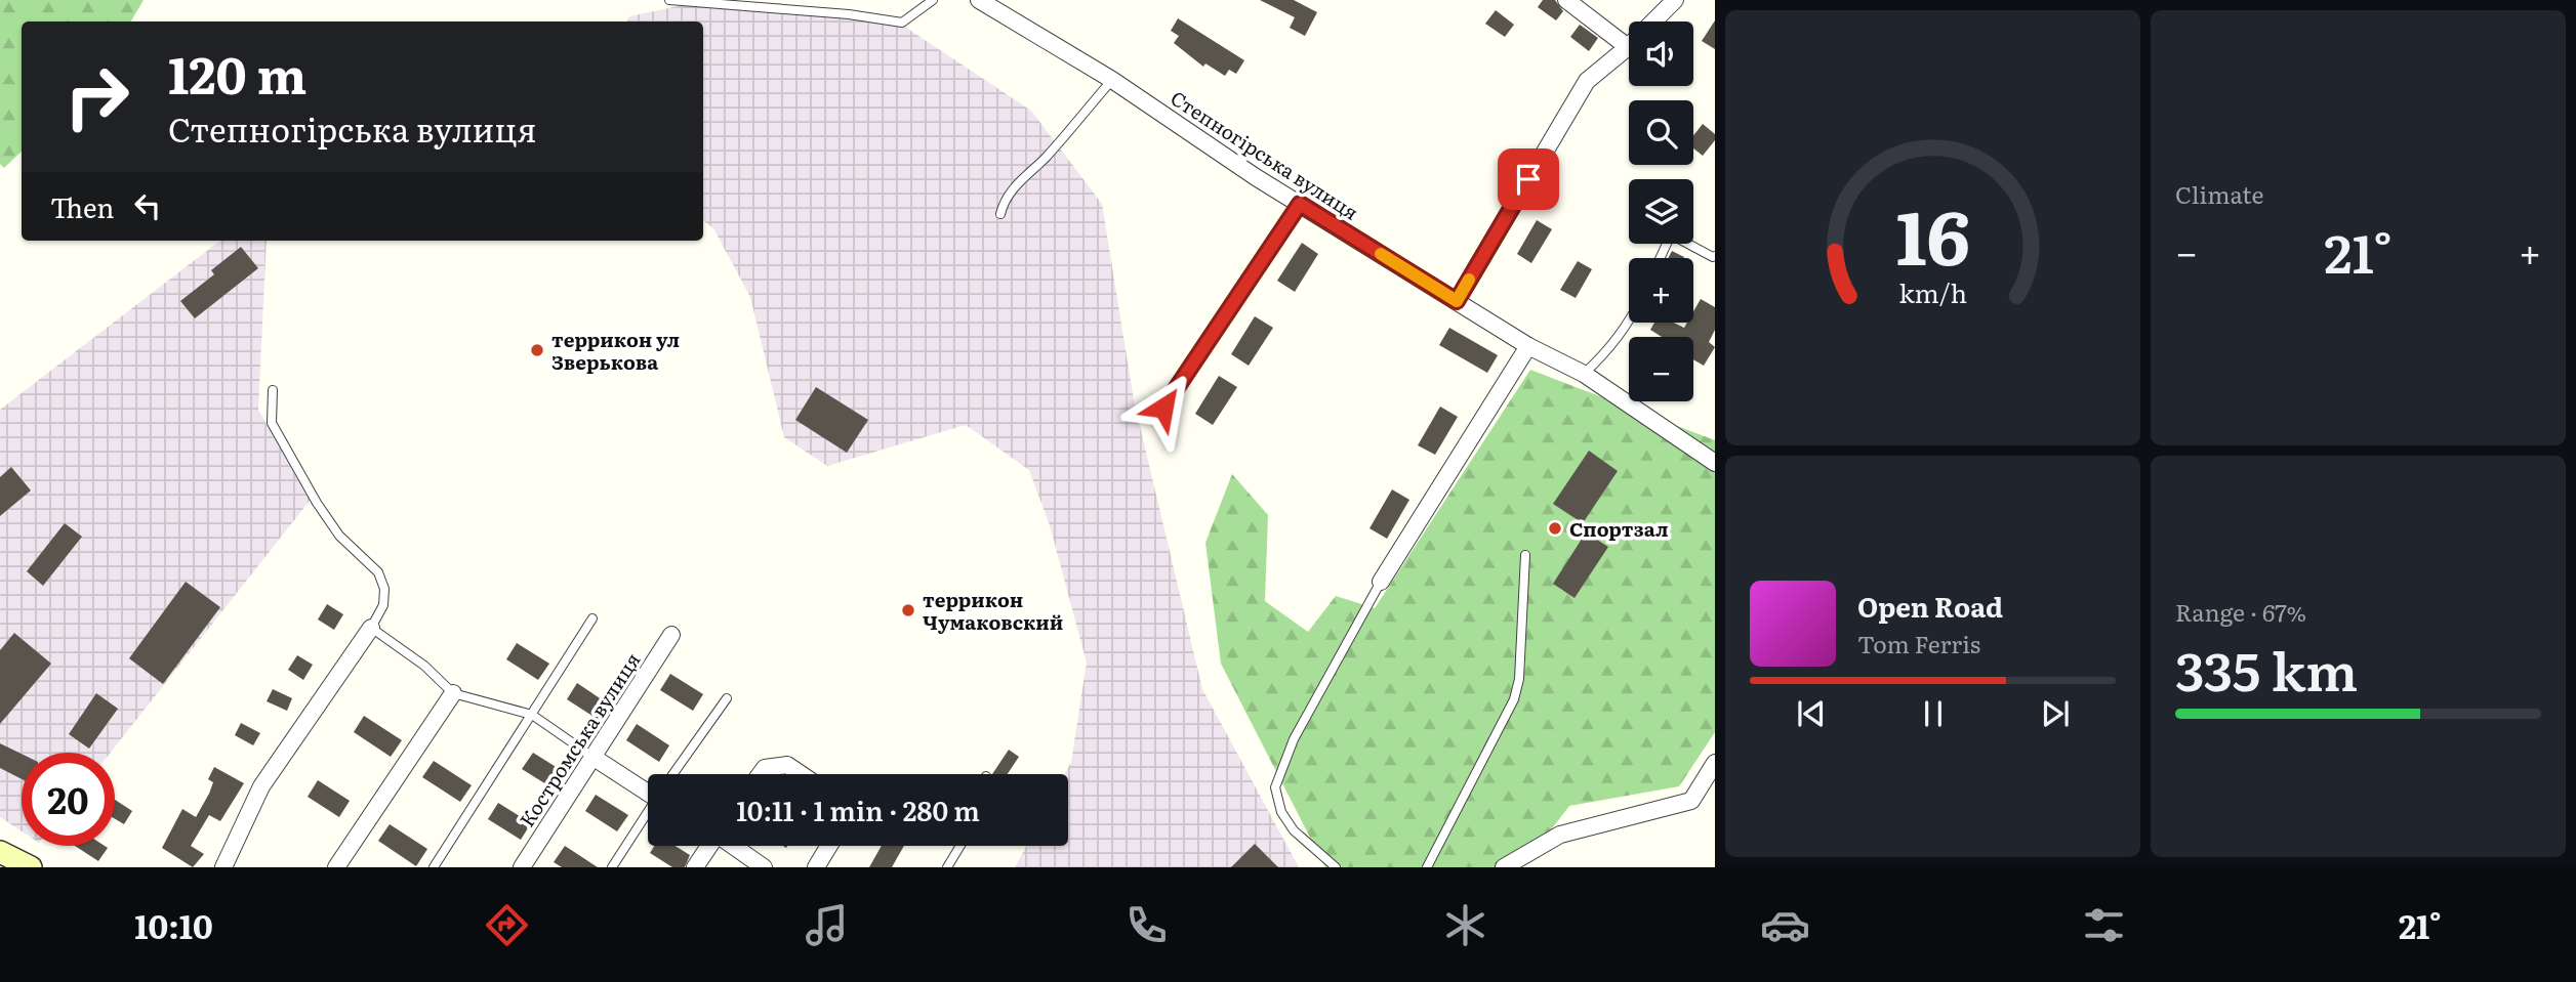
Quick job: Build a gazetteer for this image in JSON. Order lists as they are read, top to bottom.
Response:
{
  "streets": {
    "street": ["Степногірська вулиця", "Костромська вулиця"]
  },
  "places": ["террикон ул Зверькова", "Спортзал", "террикон Чумаковский"],
  "page": {
    "tile": [
      "Climate",
      ["Range · 67%", "335 km"]
    ],
    "map_buttons": ["+", "−"],
    "turn": ["120 m", "Степногірська вулиця"],
    "then": "Then",
    "heat": ["−", "21°", "+"],
    "song": ["Open Road", "Tom Ferris"],
    "limit": "20",
    "trip": "10:11 · 1 min · 280 m",
    "tabs": ["10:10", "21°"],
    "gauge": ["16", "km/h"]
  }
}
